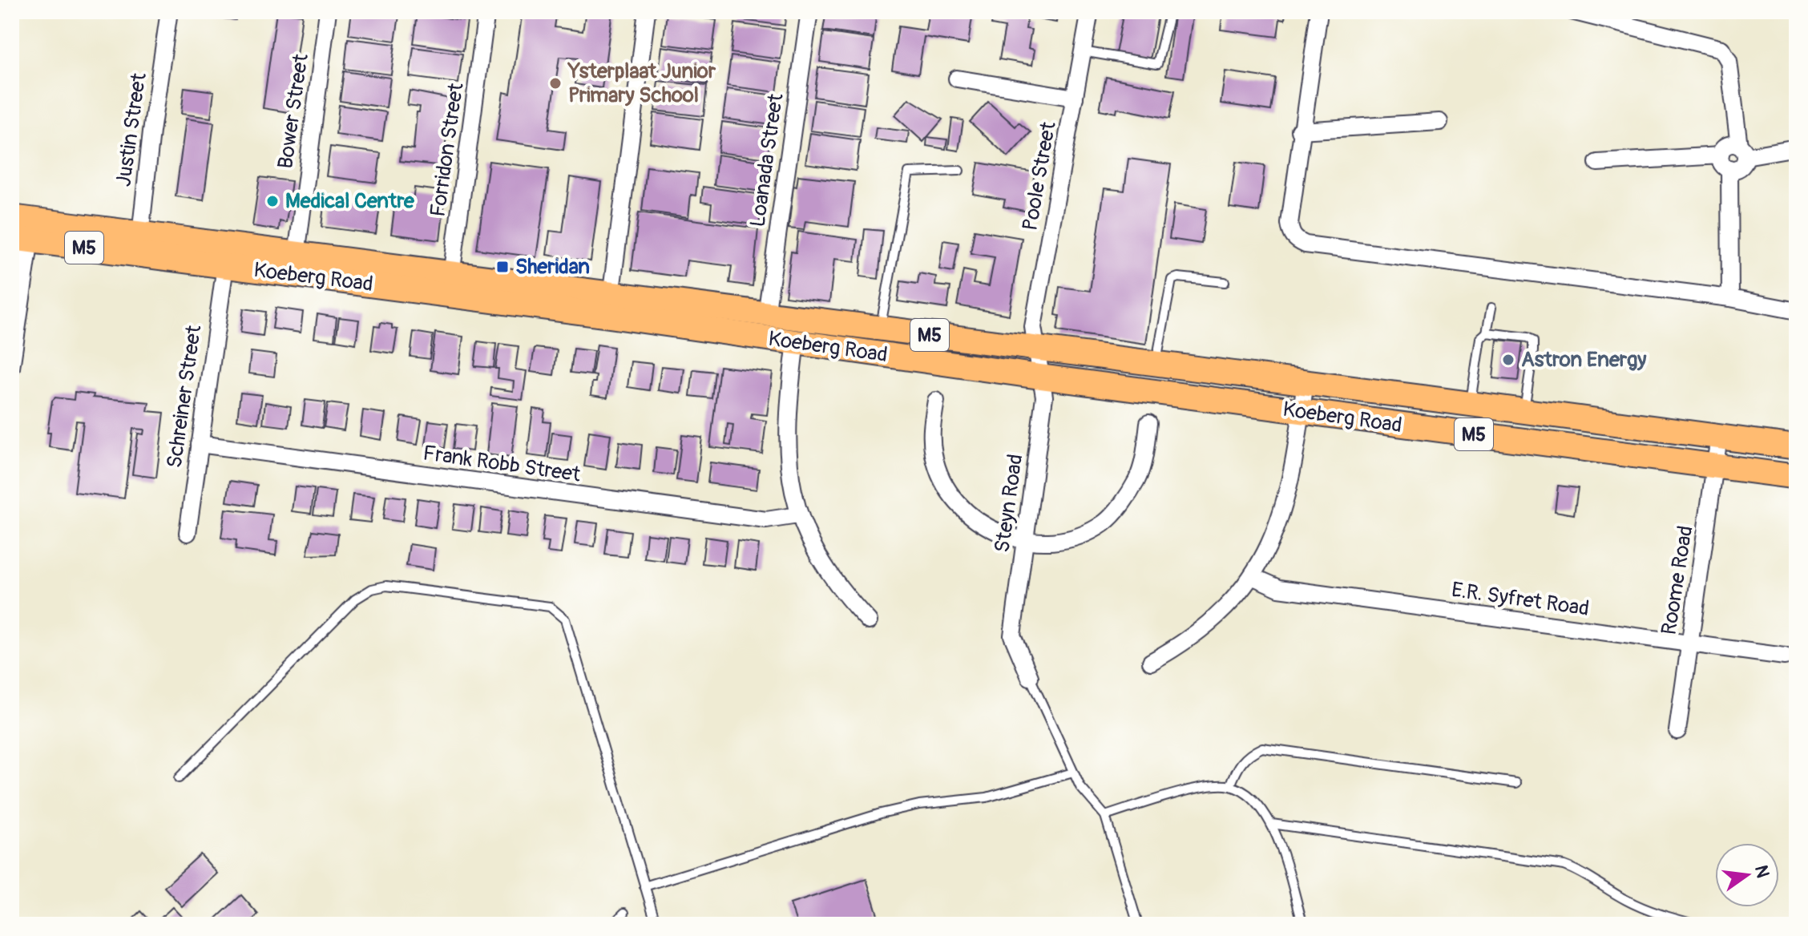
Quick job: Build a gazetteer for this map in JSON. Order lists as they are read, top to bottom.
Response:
{
  "streets": {
    "main road": ["M5", "Koeberg Road"],
    "street": [
      "Bower Street",
      "Justin Street",
      "Forridon Street",
      "Loanada Street",
      "Poole Street",
      "Schreiner Street",
      "Frank Robb Street",
      "Steyn Road",
      "Roome Road",
      "E.R. Syfret Road"
    ]
  },
  "crossings": [
    ["Bower Street", "Koeberg Road"],
    ["Justin Street", "Koeberg Road"],
    ["Forridon Street", "Koeberg Road"],
    ["Loanada Street", "Koeberg Road"],
    ["Poole Street", "Koeberg Road"],
    ["Poole Street", "Steyn Road"],
    ["Koeberg Road", "Schreiner Street"],
    ["Koeberg Road", "Steyn Road"],
    ["Koeberg Road", "Roome Road"],
    ["Schreiner Street", "Frank Robb Street"],
    ["Roome Road", "E.R. Syfret Road"]
  ],
  "places": {
    "other": ["Ysterplaat Junior Primary School", "Medical Centre", "Astron Energy"],
    "transit": ["Sheridan"]
  },
  "north": "right"
}
